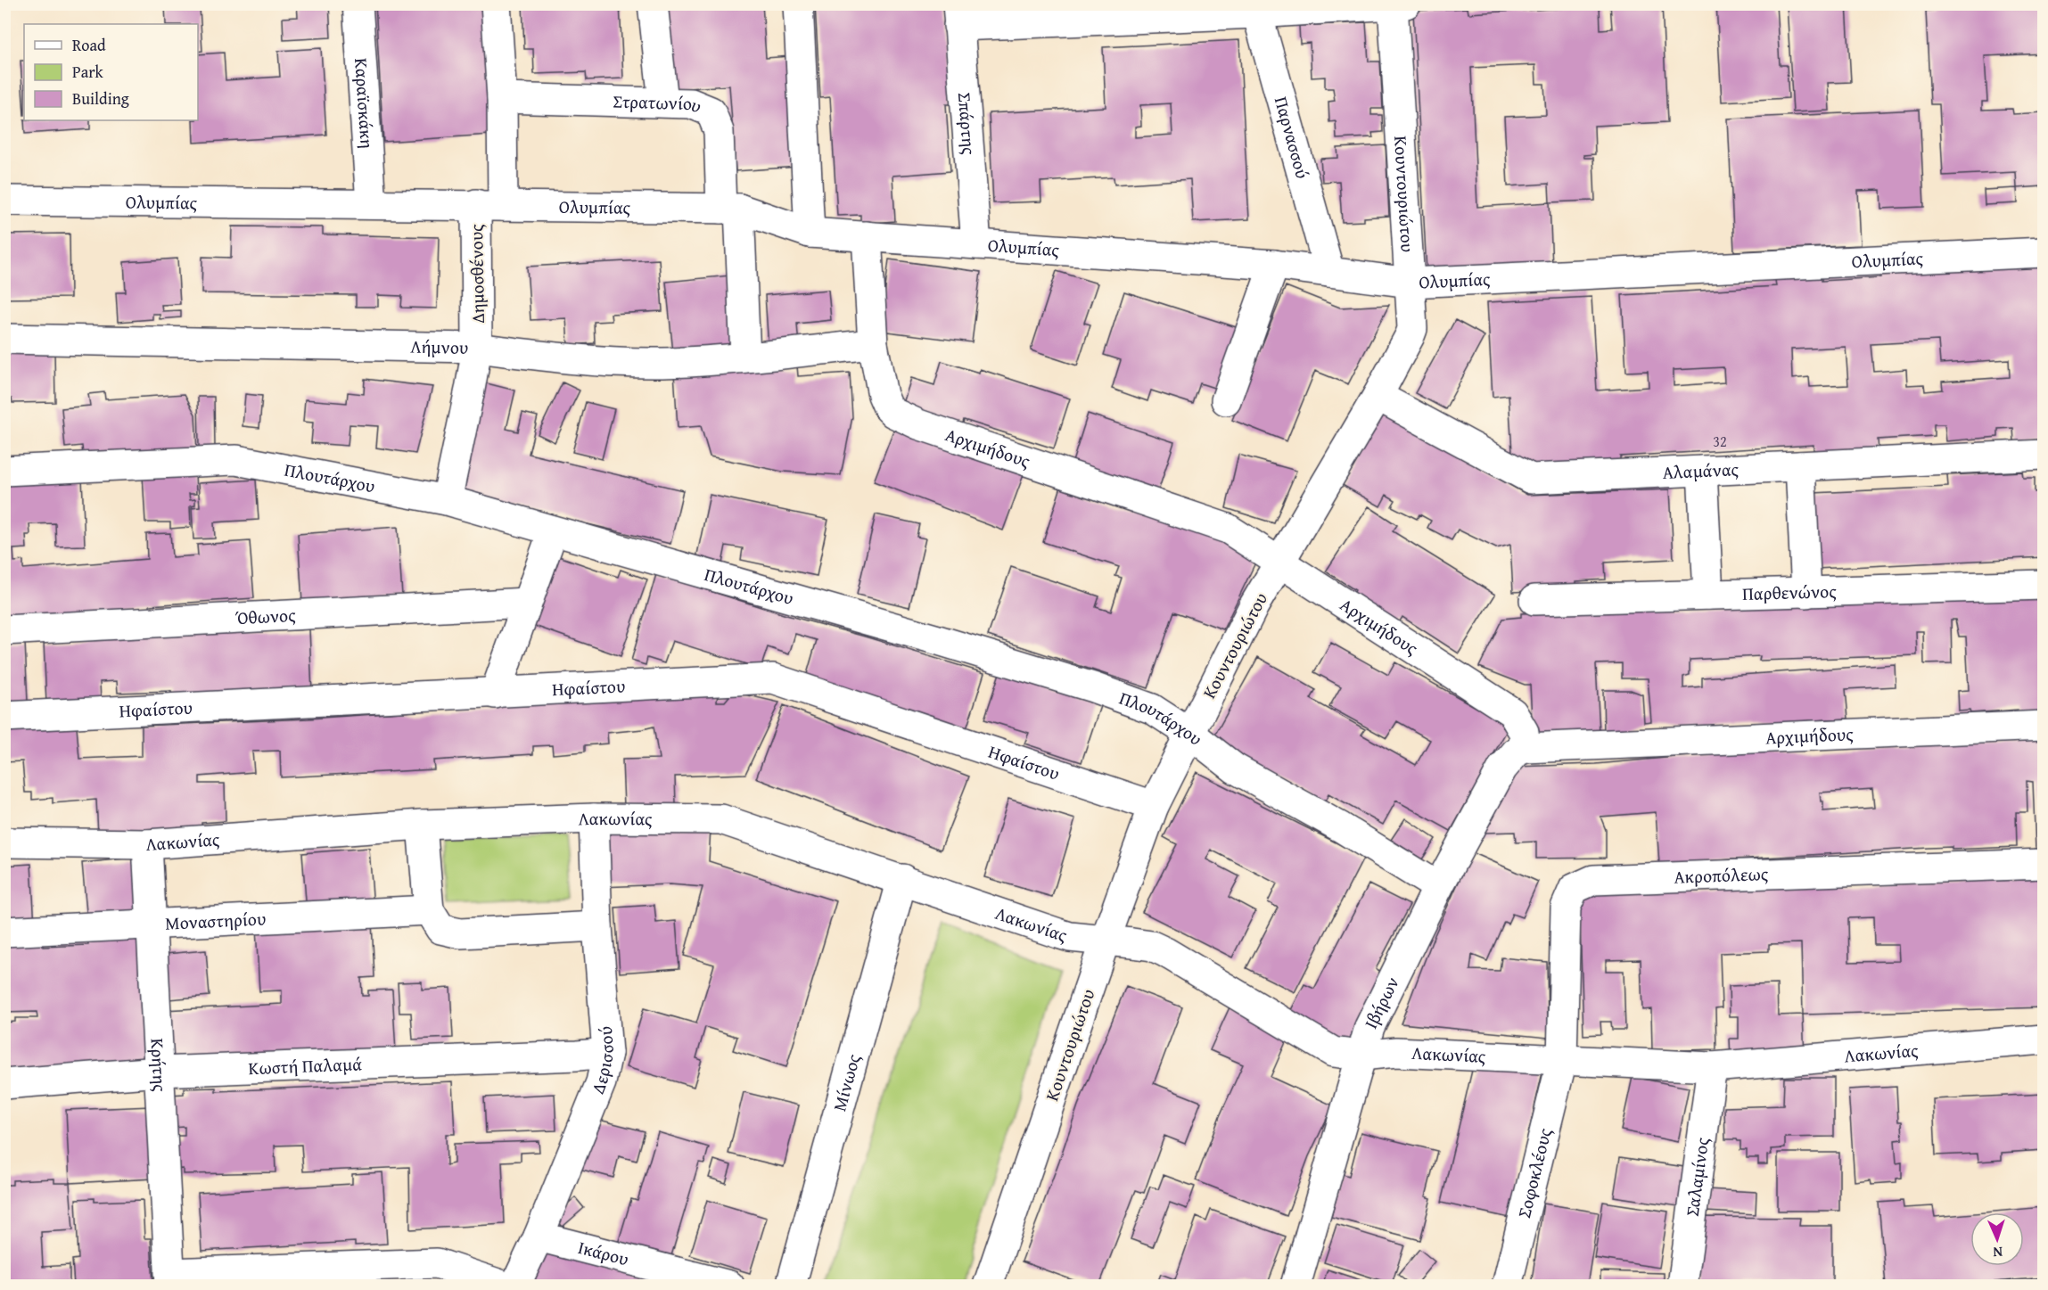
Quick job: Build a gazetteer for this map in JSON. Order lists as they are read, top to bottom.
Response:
{
  "streets": {
    "street": [
      "Καραϊσκάκη",
      "Στρατωνίου",
      "Σπάρτης",
      "Παρνασσού",
      "Κουντουριώτου",
      "Ολυμπίας",
      "Δημοσθένους",
      "Λήμνου",
      "Αρχιμήδους",
      "Αλαμάνας",
      "Πλουτάρχου",
      "Παρθενώνος",
      "Όθωνος",
      "Ηφαίστου",
      "Λακωνίας",
      "Ακροπόλεως",
      "Μοναστηρίου",
      "Ιβήρων",
      "Δερισσού",
      "Κρήτης",
      "Κωστή Παλαμά",
      "Μίνωος",
      "Σοφοκλέους",
      "Σαλαμίνος",
      "Ικάρου"
    ]
  },
  "crossings": [
    ["Καραϊσκάκη", "Ολυμπίας"],
    ["Στρατωνίου", "Ολυμπίας"],
    ["Στρατωνίου", "Δημοσθένους"],
    ["Σπάρτης", "Ολυμπίας"],
    ["Παρνασσού", "Ολυμπίας"],
    ["Κουντουριώτου", "Ολυμπίας"],
    ["Κουντουριώτου", "Αρχιμήδους"],
    ["Κουντουριώτου", "Αλαμάνας"],
    ["Κουντουριώτου", "Πλουτάρχου"],
    ["Κουντουριώτου", "Ηφαίστου"],
    ["Κουντουριώτου", "Λακωνίας"],
    ["Ολυμπίας", "Δημοσθένους"],
    ["Ολυμπίας", "Αρχιμήδους"],
    ["Δημοσθένους", "Λήμνου"],
    ["Δημοσθένους", "Πλουτάρχου"],
    ["Λήμνου", "Αρχιμήδους"],
    ["Αρχιμήδους", "Ιβήρων"],
    ["Πλουτάρχου", "Ιβήρων"],
    ["Λακωνίας", "Ακροπόλεως"],
    ["Λακωνίας", "Ιβήρων"],
    ["Λακωνίας", "Δερισσού"],
    ["Λακωνίας", "Κρήτης"],
    ["Λακωνίας", "Μίνωος"],
    ["Λακωνίας", "Σοφοκλέους"],
    ["Λακωνίας", "Σαλαμίνος"],
    ["Ακροπόλεως", "Σοφοκλέους"],
    ["Μοναστηρίου", "Κρήτης"],
    ["Δερισσού", "Κωστή Παλαμά"],
    ["Δερισσού", "Ικάρου"],
    ["Κρήτης", "Κωστή Παλαμά"]
  ],
  "house_numbers": ["32"],
  "legend": ["Road", "Park", "Building"],
  "north": "bottom"
}
